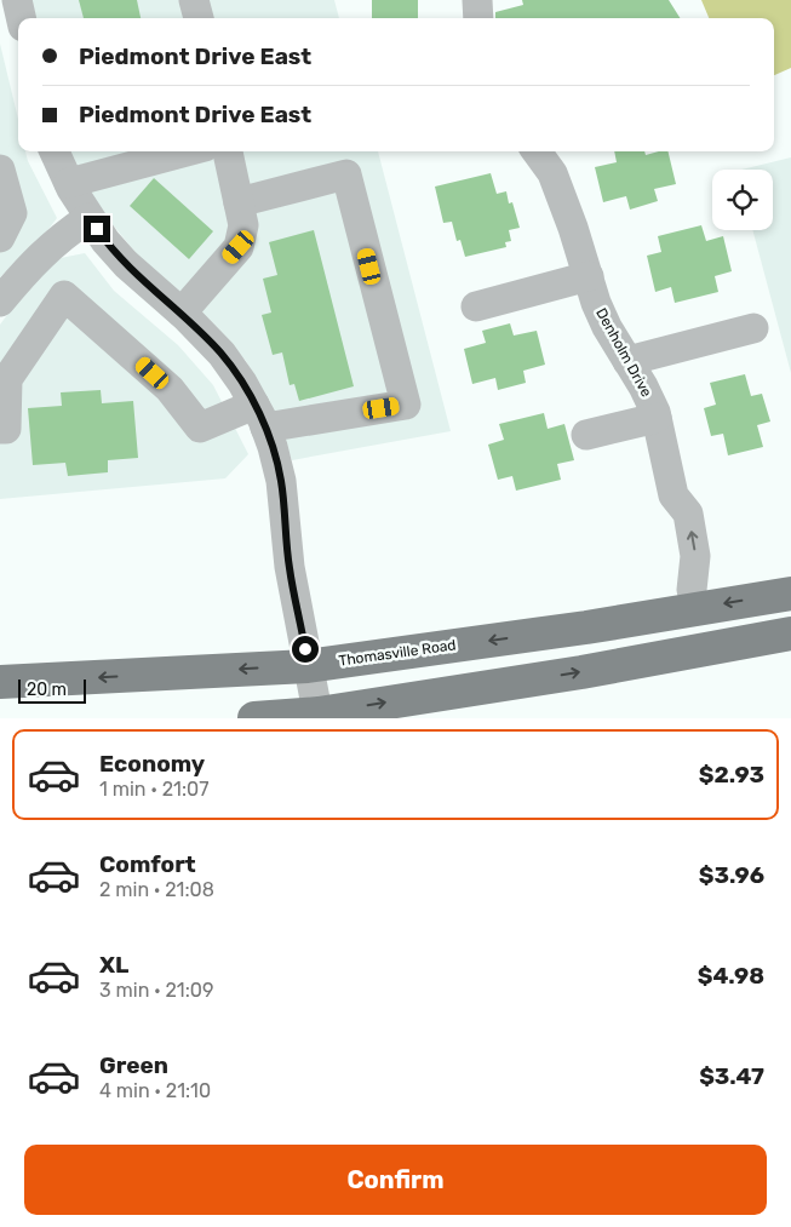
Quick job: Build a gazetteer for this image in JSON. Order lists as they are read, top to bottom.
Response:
{
  "streets": {
    "main road": ["Thomasville Road"],
    "street": ["Denholm Drive"]
  },
  "crossings": [
    ["Denholm Drive", "Thomasville Road"]
  ],
  "scale_bar": "20 m",
  "page": {
    "banner": ["Piedmont Drive East", "Piedmont Drive East"],
    "scale": "20 m",
    "list": [
      {
        "name": "Economy",
        "note": "1 min · 21:07",
        "value": "$2.93"
      },
      {
        "name": "Comfort",
        "note": "2 min · 21:08",
        "value": "$3.96"
      },
      {
        "name": "XL",
        "note": "3 min · 21:09",
        "value": "$4.98"
      },
      {
        "name": "Green",
        "note": "4 min · 21:10",
        "value": "$3.47"
      }
    ],
    "buttons": "Confirm"
  }
}
